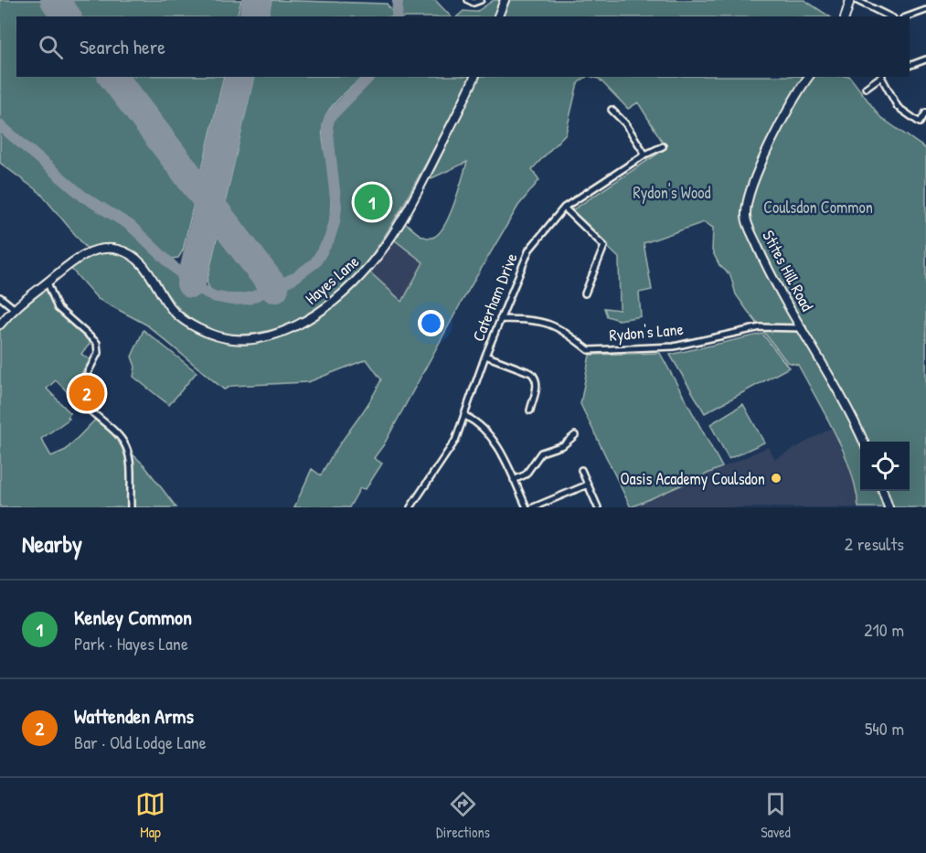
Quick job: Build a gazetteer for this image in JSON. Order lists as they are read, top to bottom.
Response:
{
  "streets": {
    "street": [
      "Stites Hill Road",
      "Hayes Lane",
      "Caterham Drive",
      "Rydon's Lane"
    ]
  },
  "crossings": [
    ["Stites Hill Road", "Rydon's Lane"],
    ["Caterham Drive", "Rydon's Lane"]
  ],
  "parks": ["Rydon's Wood", "Coulsdon Common"],
  "places": ["Oasis Academy Coulsdon"],
  "page": {
    "search": "Search here",
    "pins": ["1", "2"],
    "heading": ["Nearby", "2 results"],
    "list": [
      {
        "mark": "1",
        "name": "Kenley Common",
        "note": "Park · Hayes Lane",
        "value": "210 m"
      },
      {
        "mark": "2",
        "name": "Wattenden Arms",
        "note": "Bar · Old Lodge Lane",
        "value": "540 m"
      }
    ],
    "nav": ["Map", "Directions", "Saved"]
  }
}
